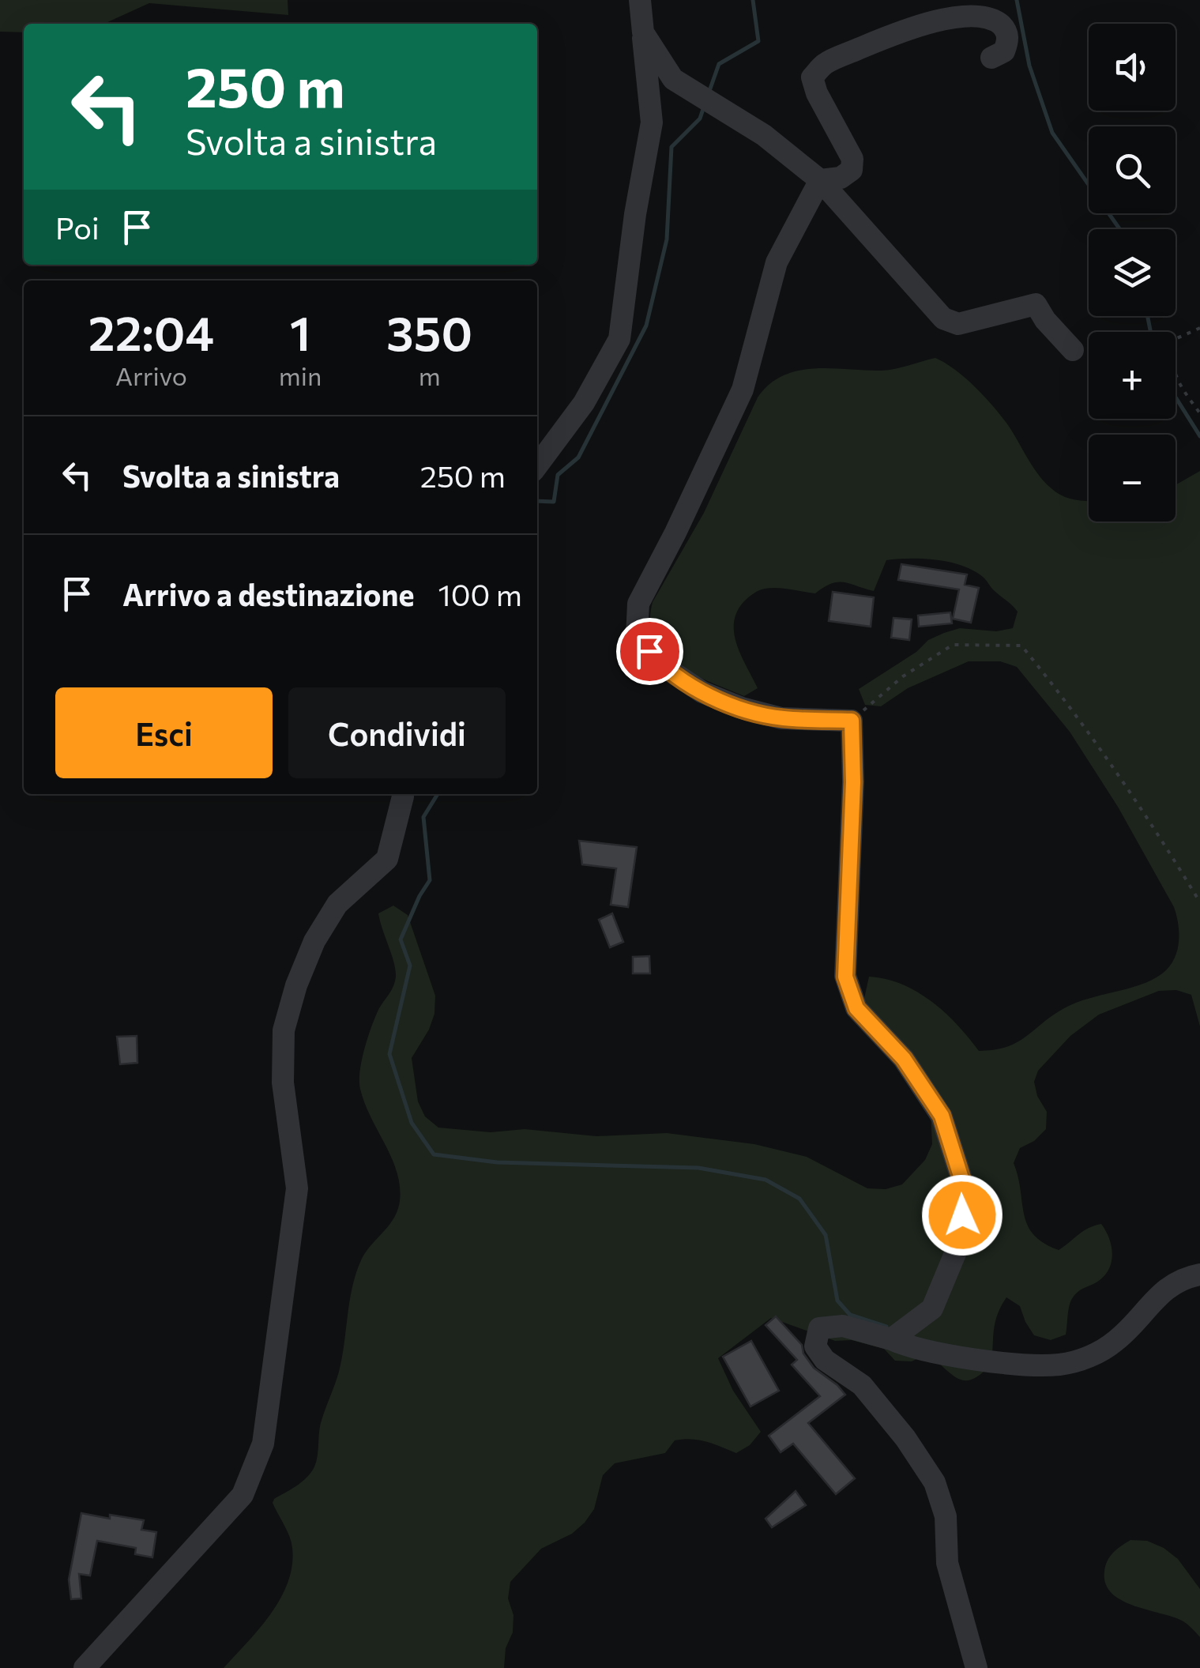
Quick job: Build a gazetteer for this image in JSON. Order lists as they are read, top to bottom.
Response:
{
  "page": {
    "map_buttons": ["+", "−"],
    "turn": ["250 m", "Svolta a sinistra"],
    "then": "Poi",
    "eta": [
      "22:04",
      "Arrivo",
      "1",
      "min",
      "350",
      "m"
    ],
    "list": [
      {
        "name": "Svolta a sinistra",
        "value": "250 m"
      },
      {
        "name": "Arrivo a destinazione",
        "value": "100 m"
      }
    ],
    "buttons": ["Esci", "Condividi"]
  }
}
